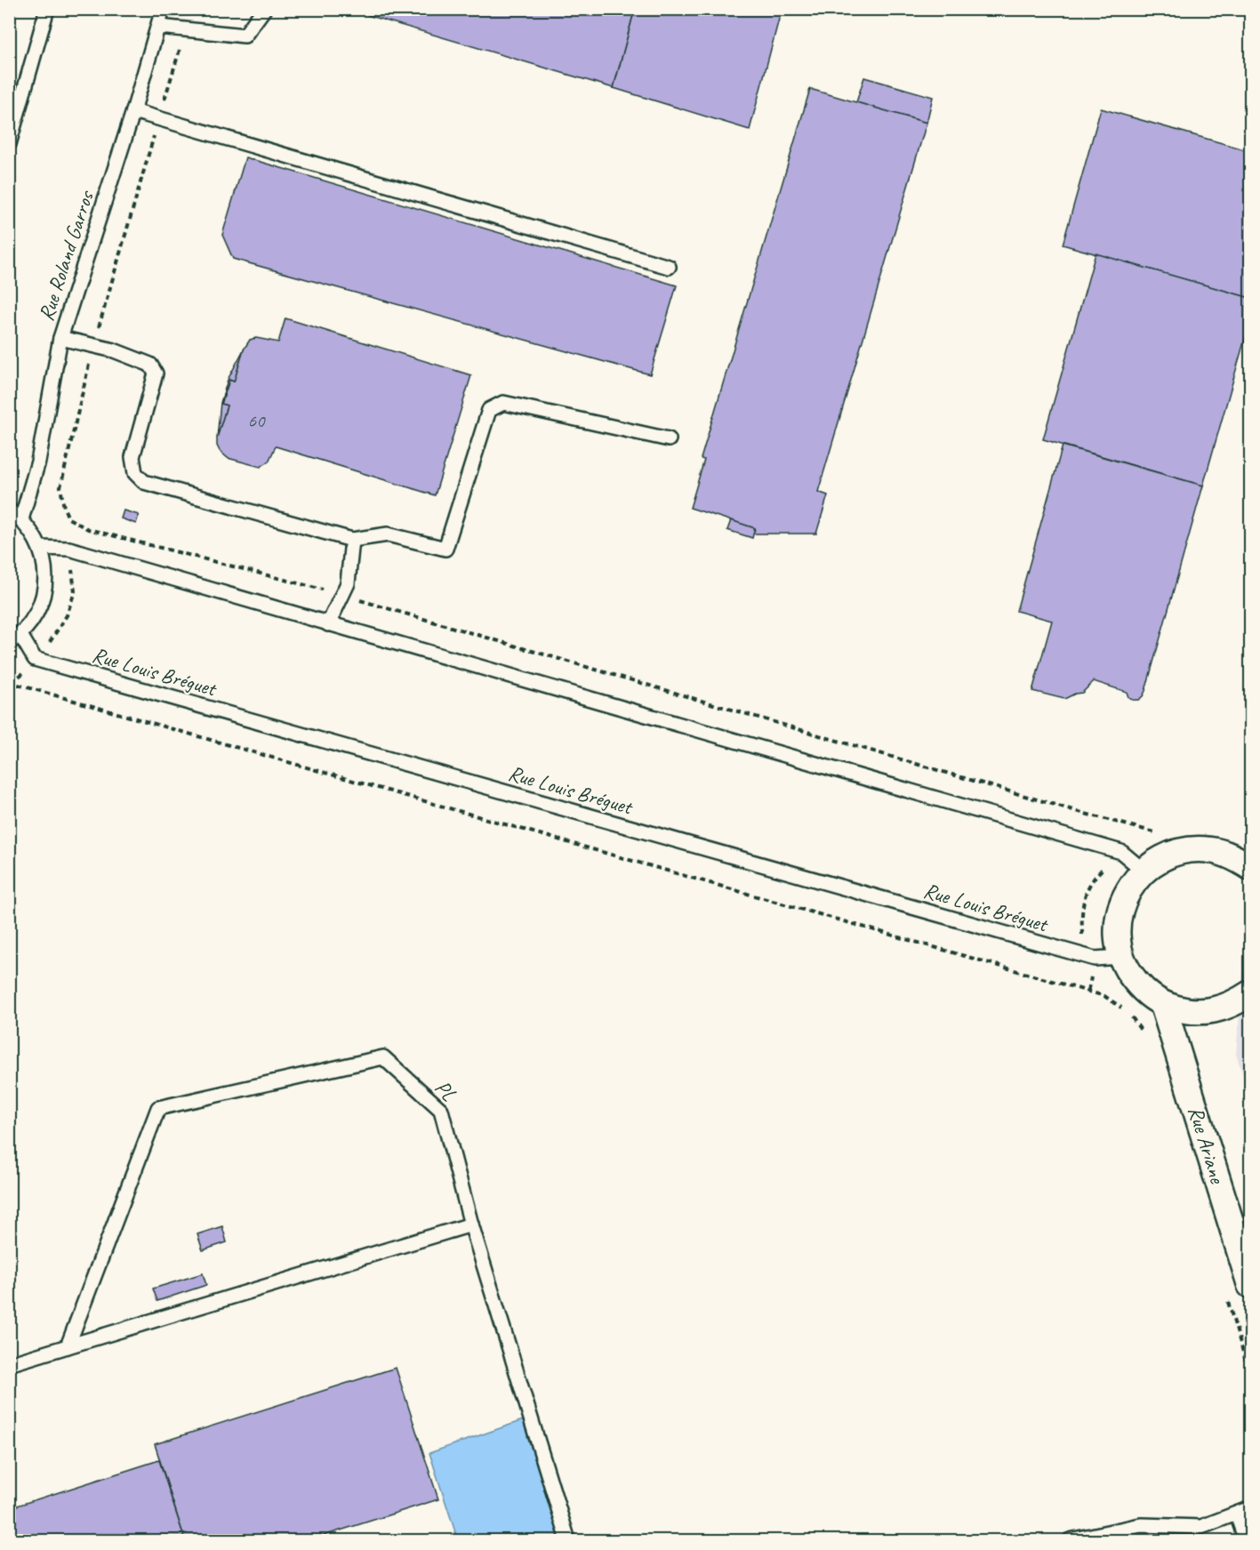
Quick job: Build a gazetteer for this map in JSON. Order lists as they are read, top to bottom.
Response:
{
  "streets": {
    "street": ["Rue Ariane"],
    "lane": ["Rue Roland Garros", "Rue Louis Bréguet", "PL"]
  },
  "house_numbers": ["60"]
}
